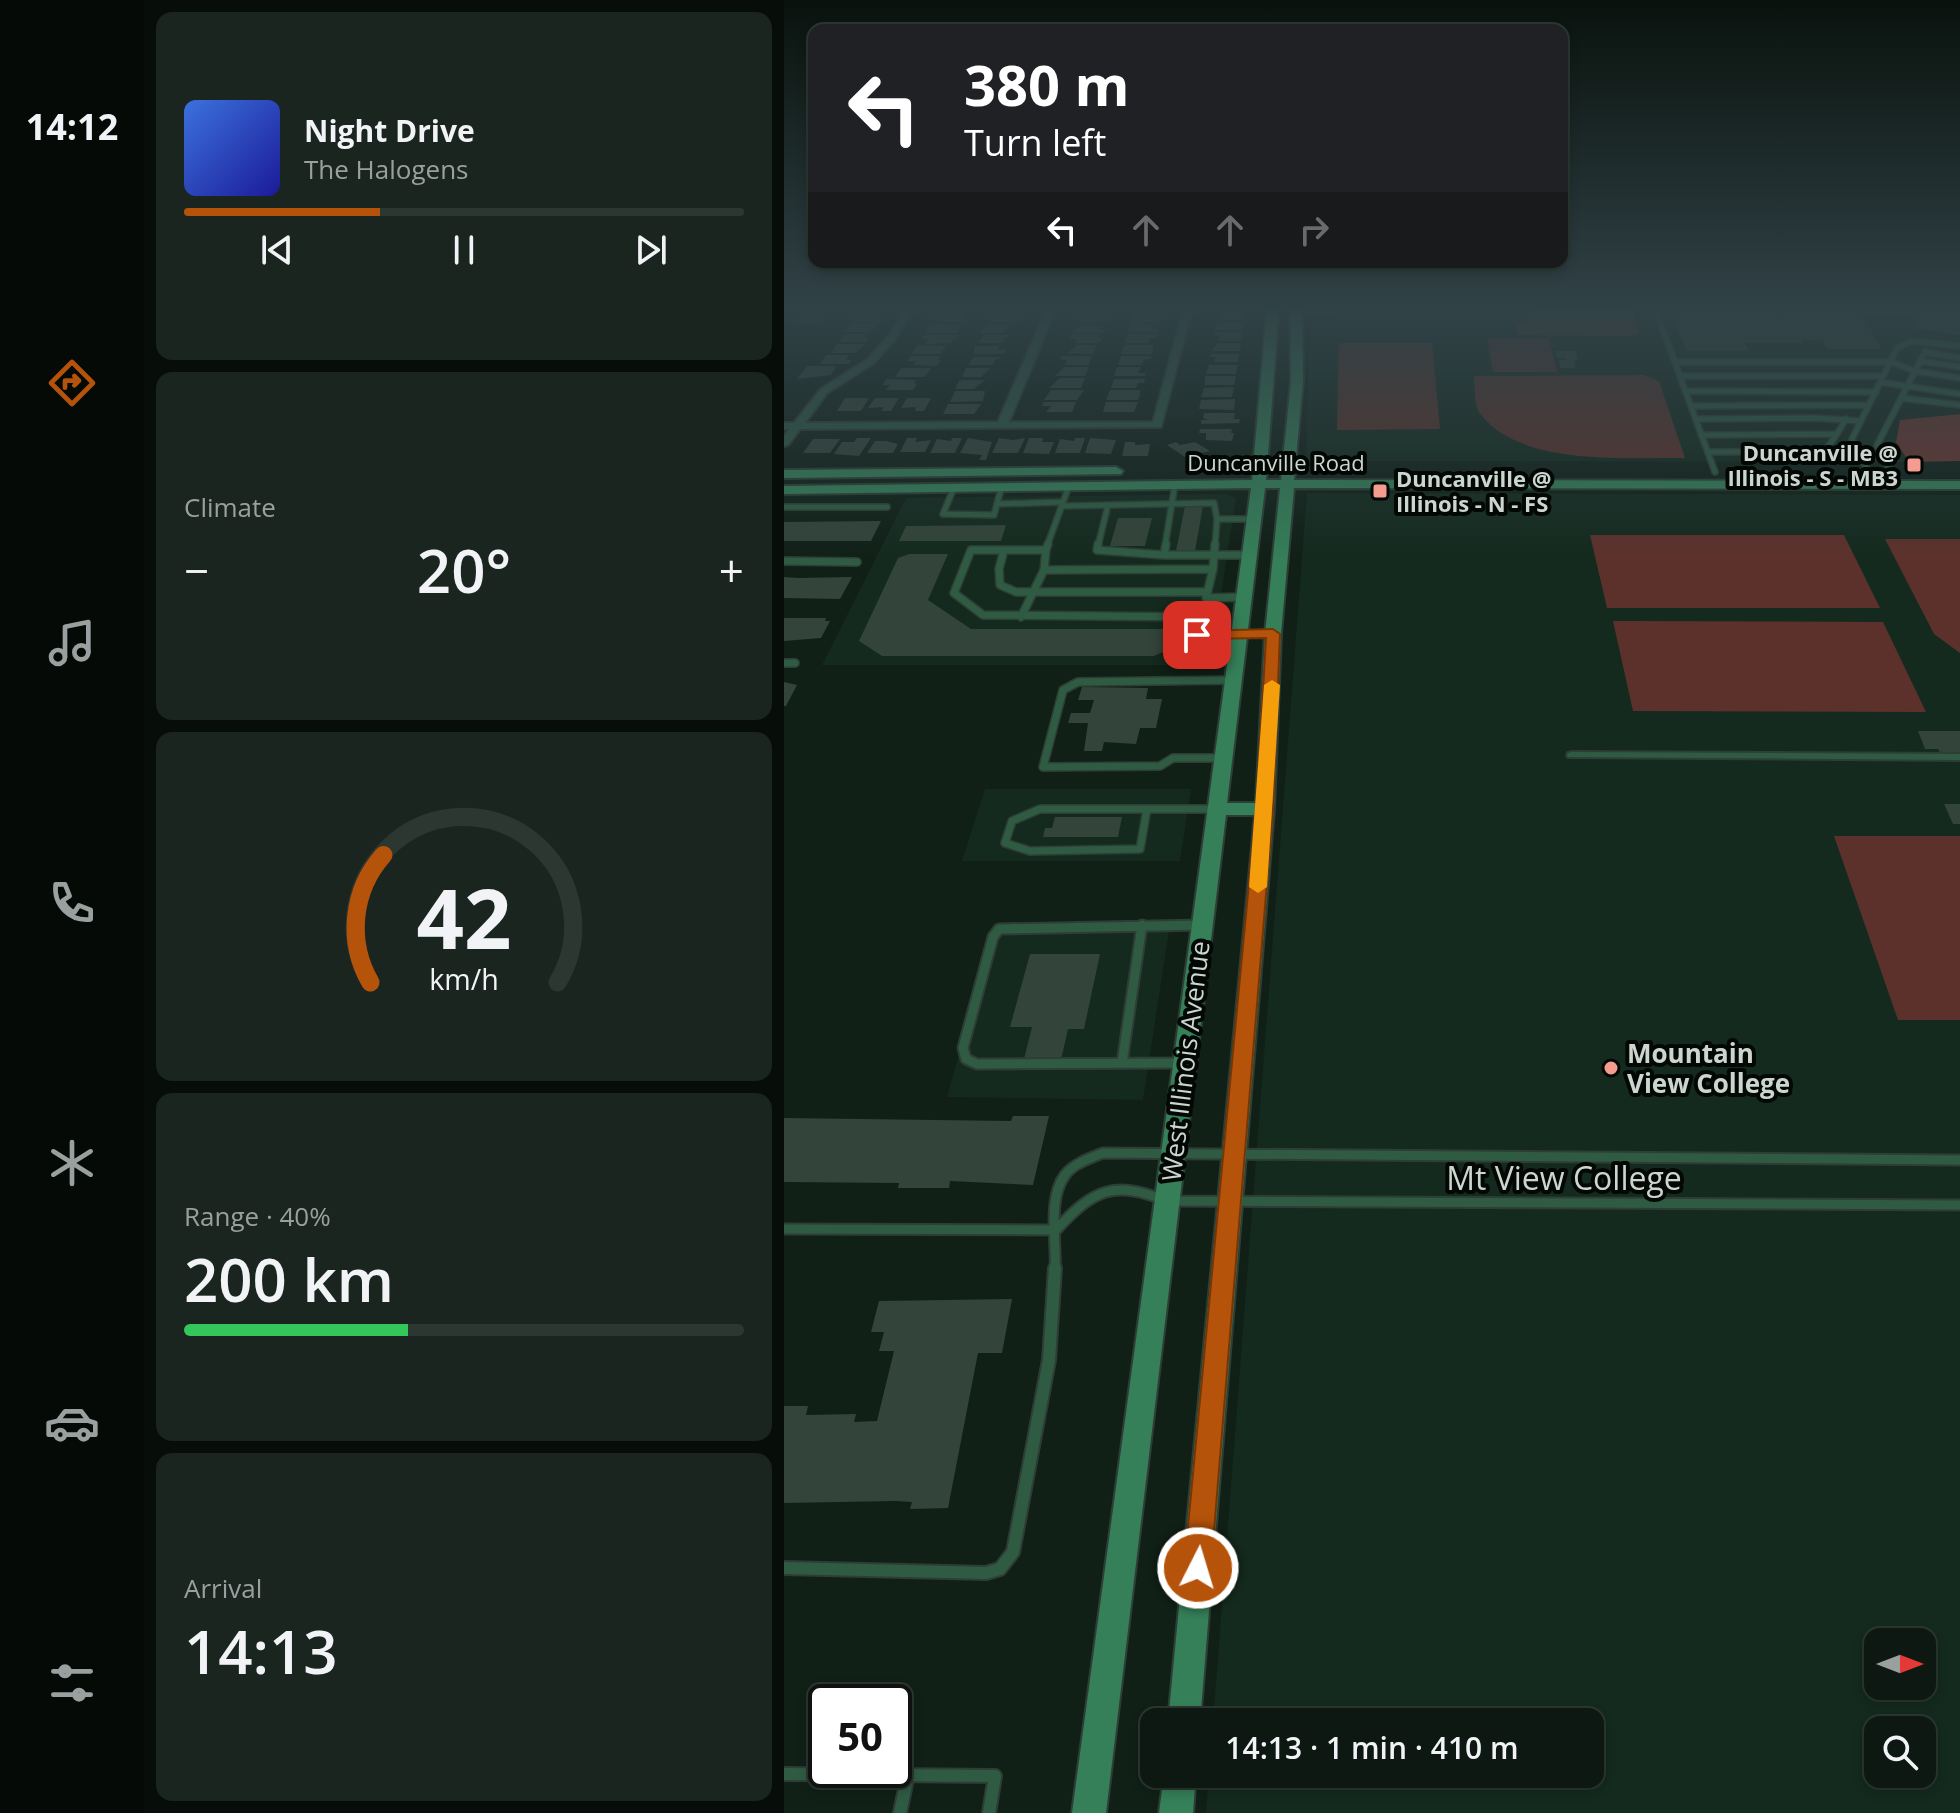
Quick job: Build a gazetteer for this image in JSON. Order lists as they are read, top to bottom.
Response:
{
  "streets": {
    "main road": ["Duncanville Road", "West Illinois Avenue"],
    "lane": ["Mt View College"]
  },
  "crossings": [
    ["Duncanville Road", "West Illinois Avenue"],
    ["West Illinois Avenue", "Mt View College"]
  ],
  "places": {
    "transit": ["Duncanville @ Illinois - S - MB3", "Duncanville @ Illinois - N - FS"],
    "other": ["Mountain View College"]
  },
  "north": "right",
  "page": {
    "tabs": "14:12",
    "turn": ["380 m", "Turn left"],
    "song": ["Night Drive", "The Halogens"],
    "tile": [
      "Climate",
      ["Range · 40%", "200 km"],
      ["Arrival", "14:13"]
    ],
    "heat": ["−", "20°", "+"],
    "limit": "50",
    "trip": "14:13 · 1 min · 410 m",
    "gauge": ["42", "km/h"]
  }
}
